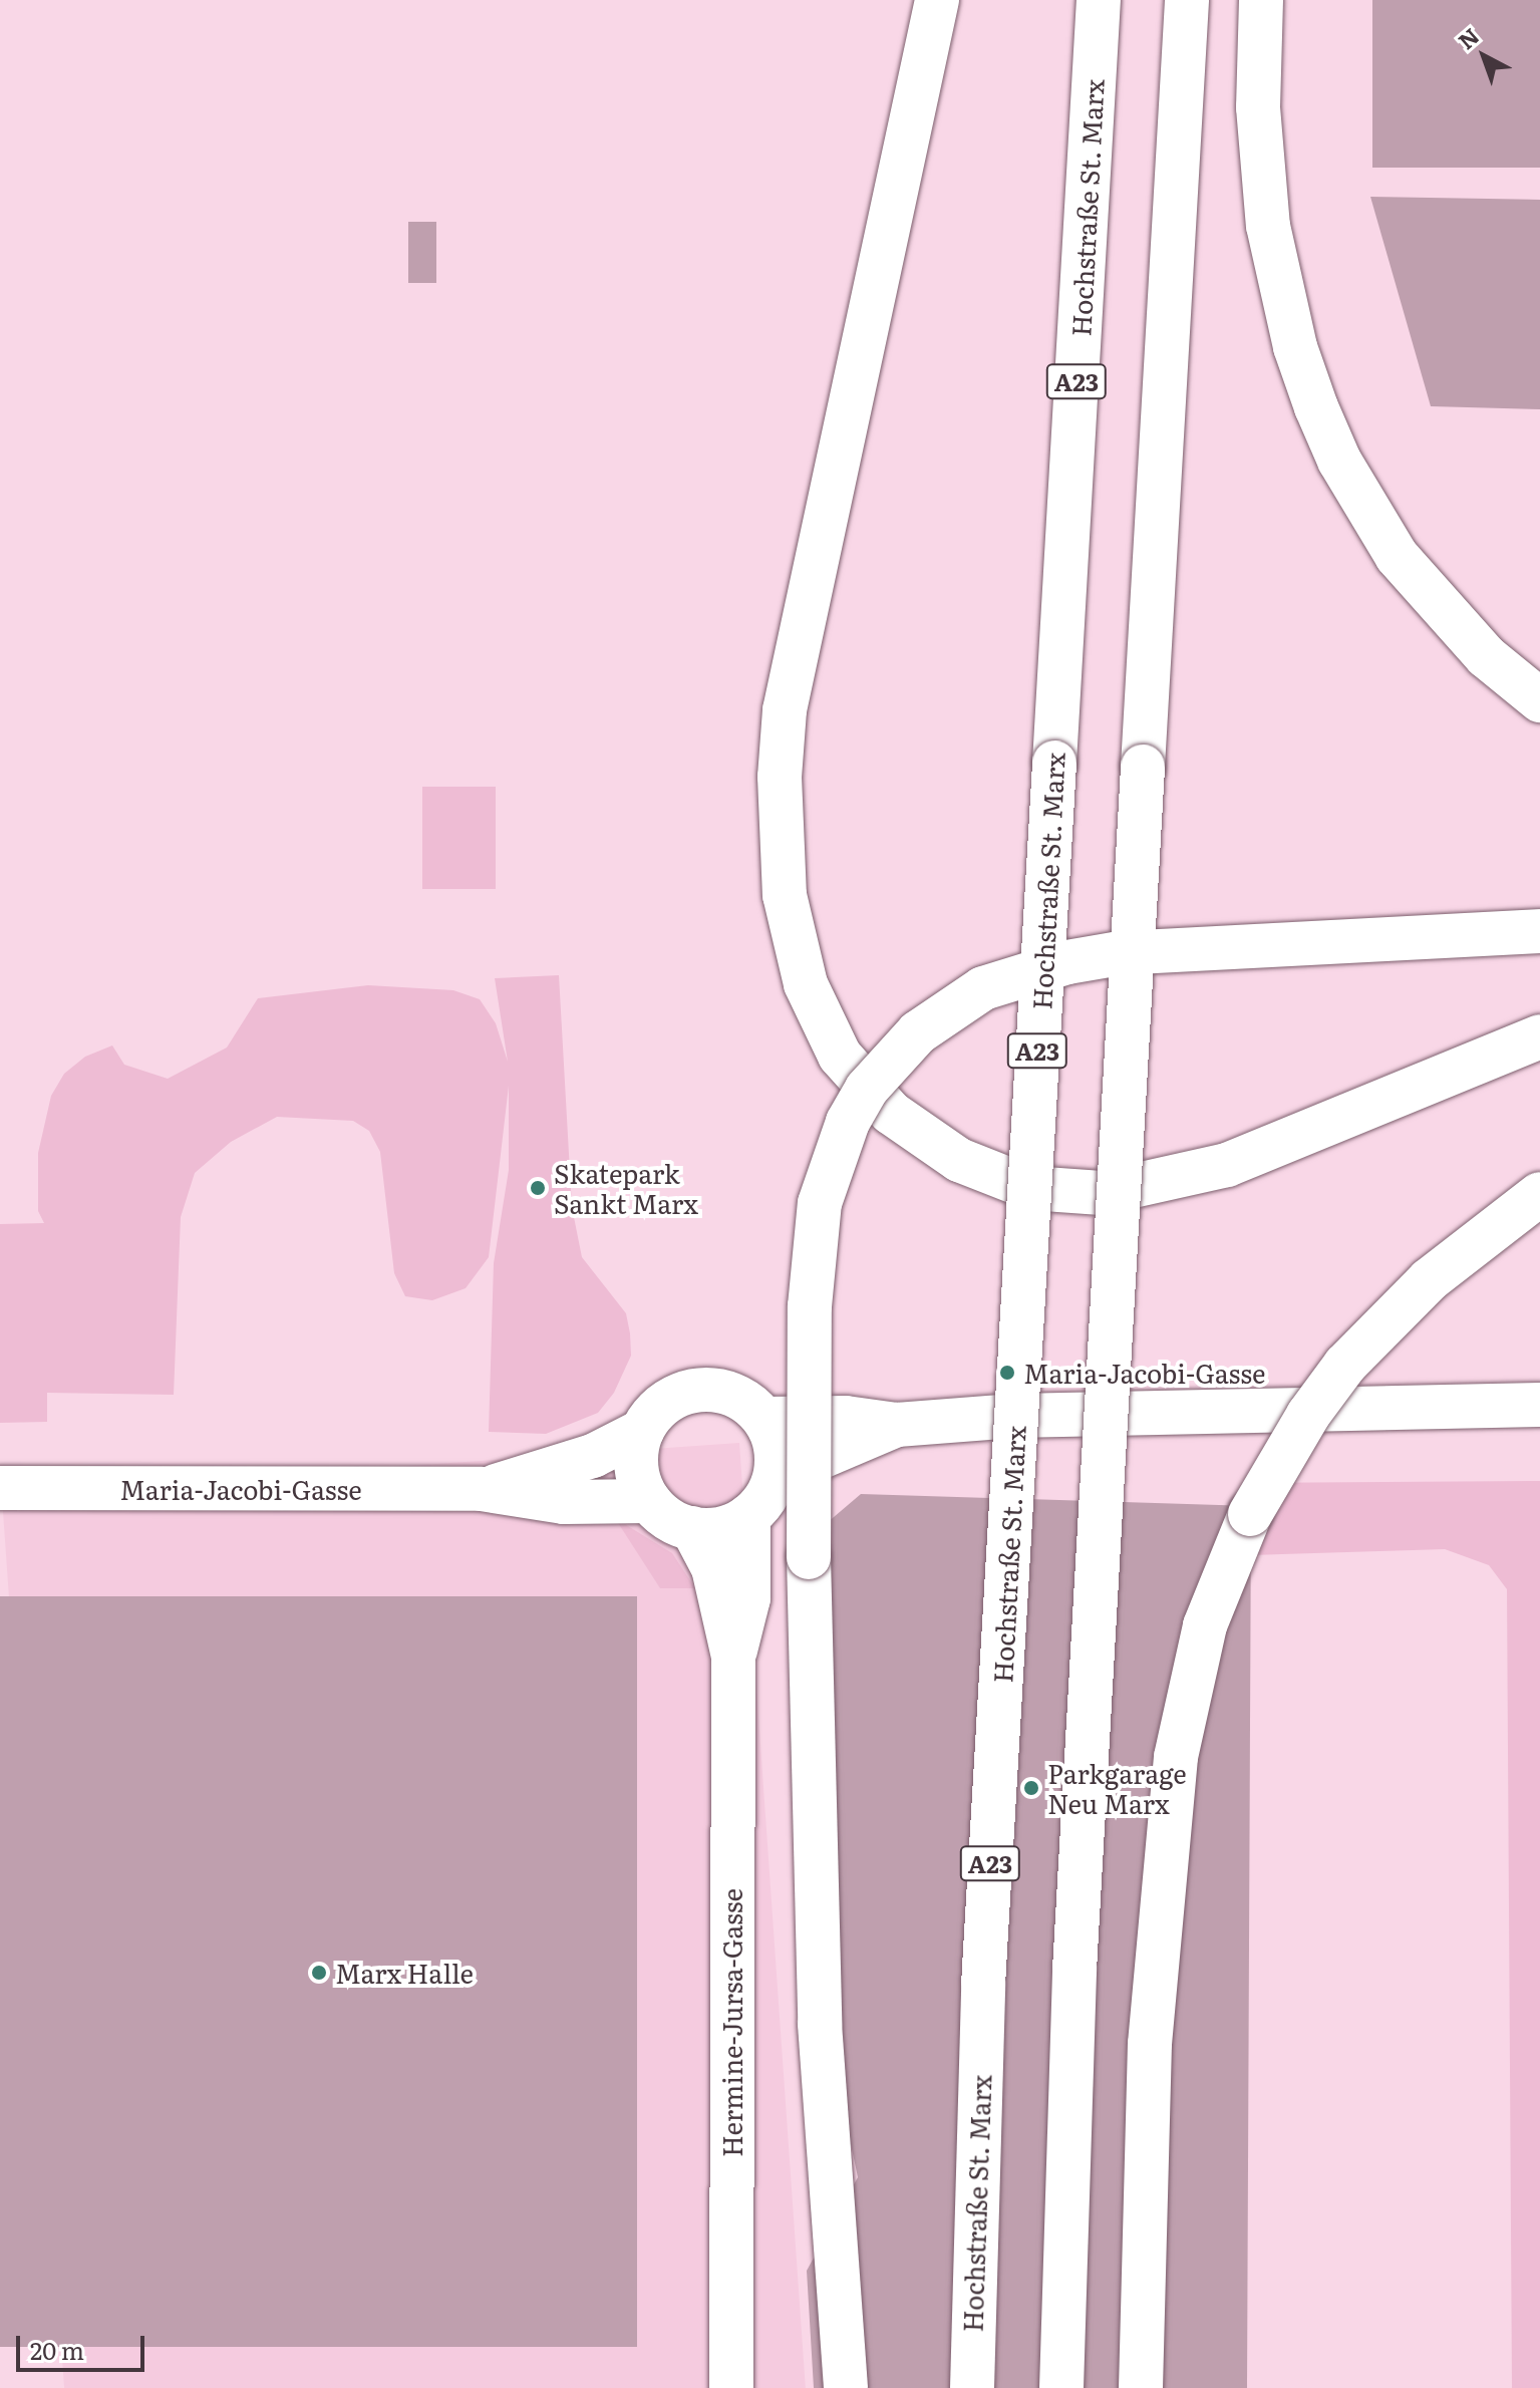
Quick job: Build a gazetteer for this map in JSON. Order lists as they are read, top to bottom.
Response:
{
  "streets": {
    "main road": [
      "Hochstraße St. Marx",
      "A23",
      "Maria-Jacobi-Gasse",
      "Hermine-Jursa-Gasse"
    ]
  },
  "crossings": [
    ["Maria-Jacobi-Gasse", "Hermine-Jursa-Gasse"]
  ],
  "places": [
    "Skatepark Sankt Marx",
    "Maria-Jacobi-Gasse",
    "Parkgarage Neu Marx",
    "Marx Halle"
  ],
  "scale_bar": "20 m",
  "north": "top left"
}
